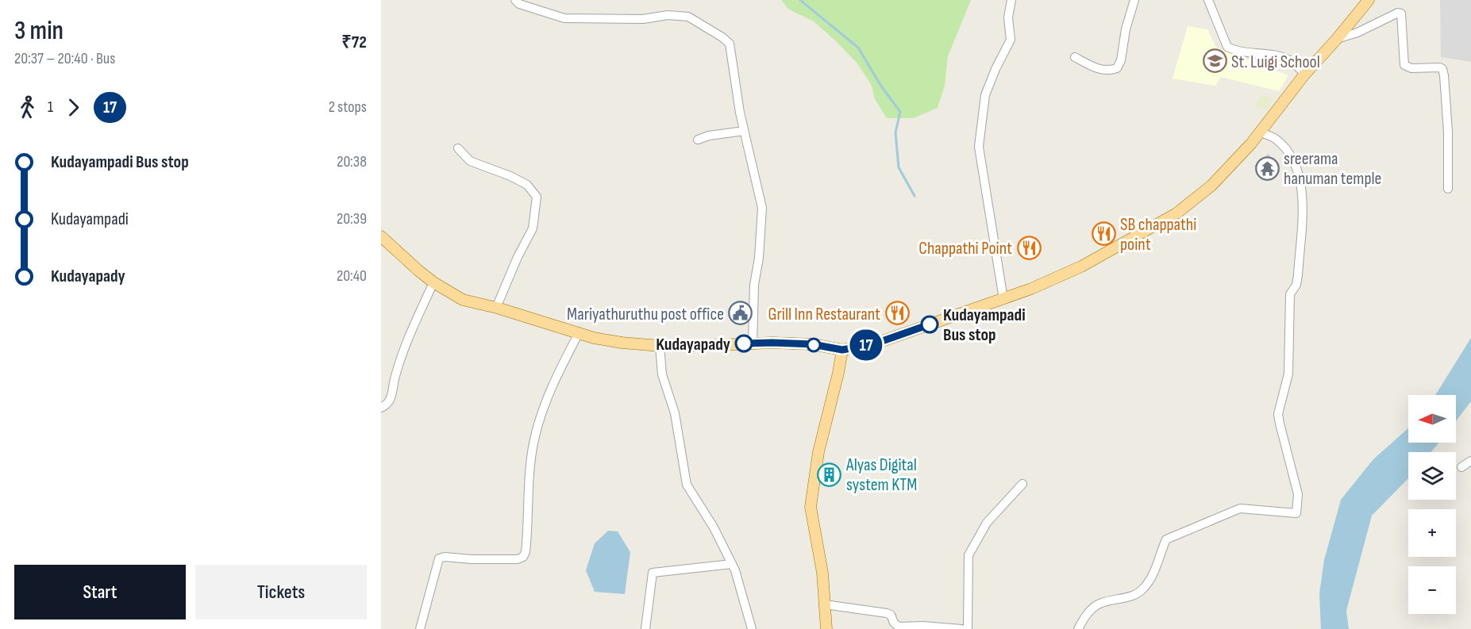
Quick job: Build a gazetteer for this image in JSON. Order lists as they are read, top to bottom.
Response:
{
  "places": {
    "school or university": ["St. Luigi School"],
    "temple": ["sreerama hanuman temple"],
    "restaurant": ["SB chappathi point", "Chappathi Point", "Grill Inn Restaurant"],
    "public building": ["Mariyathuruthu post office"],
    "other": ["Kudayampadi Bus stop", "Kudayapady"],
    "building": ["Alyas Digital system KTM"]
  },
  "lines": ["bus line 17"],
  "north": "left",
  "page": {
    "heading": ["3 min", "20:37 – 20:40 · Bus", "₹72"],
    "on_map": "17",
    "legs": ["1", "17", "2 stops"],
    "list": [
      {
        "name": "Kudayampadi Bus stop",
        "value": "20:38"
      },
      {
        "name": "Kudayampadi",
        "value": "20:39"
      },
      {
        "name": "Kudayapady",
        "value": "20:40"
      }
    ],
    "map_buttons": ["+", "−"],
    "buttons": ["Start", "Tickets"]
  }
}
